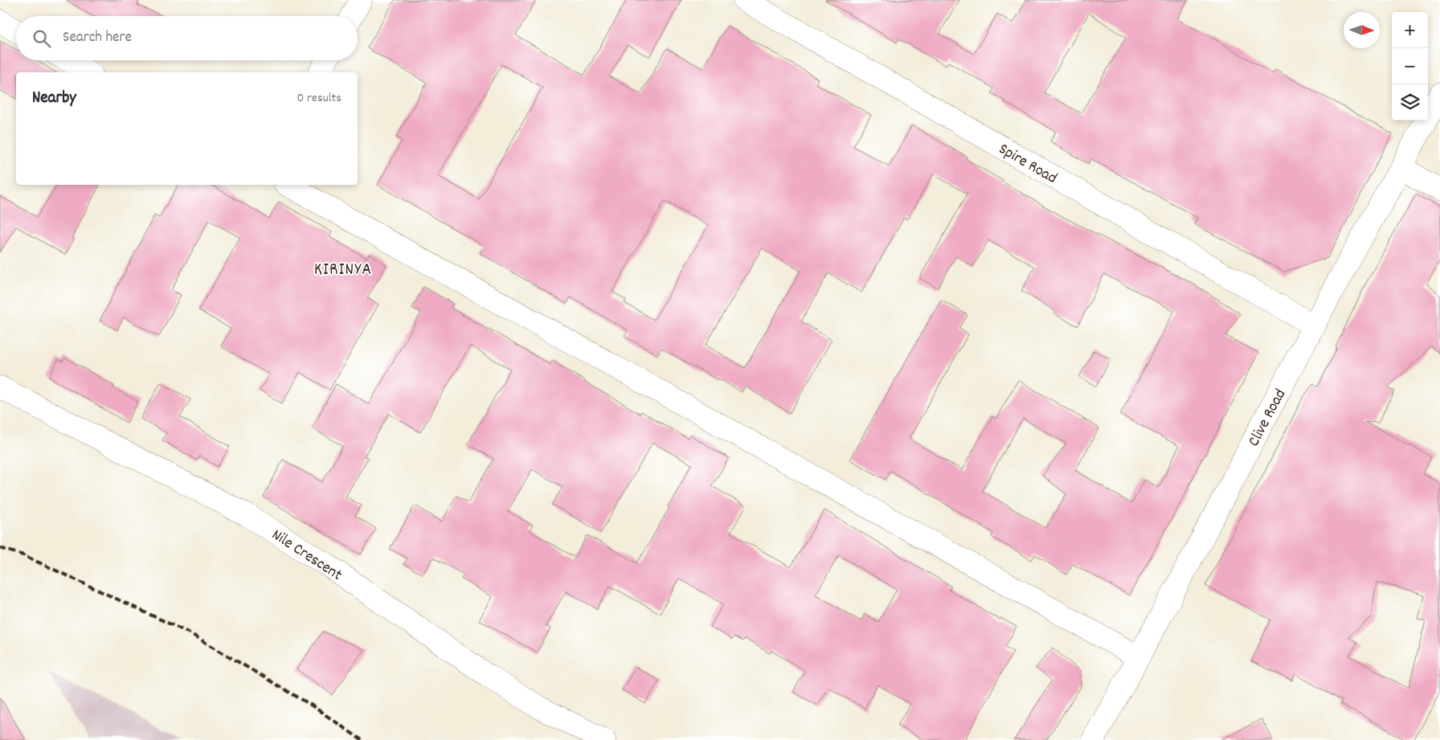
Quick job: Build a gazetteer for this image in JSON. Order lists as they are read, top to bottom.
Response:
{
  "streets": {
    "street": ["Spire Road", "Clive Road", "Nile Crescent"]
  },
  "crossings": [
    ["Spire Road", "Clive Road"]
  ],
  "districts": ["KIRINYA"],
  "north": "right",
  "page": {
    "map_buttons": ["+", "−"],
    "search": "Search here",
    "heading": ["Nearby", "0 results"]
  }
}
